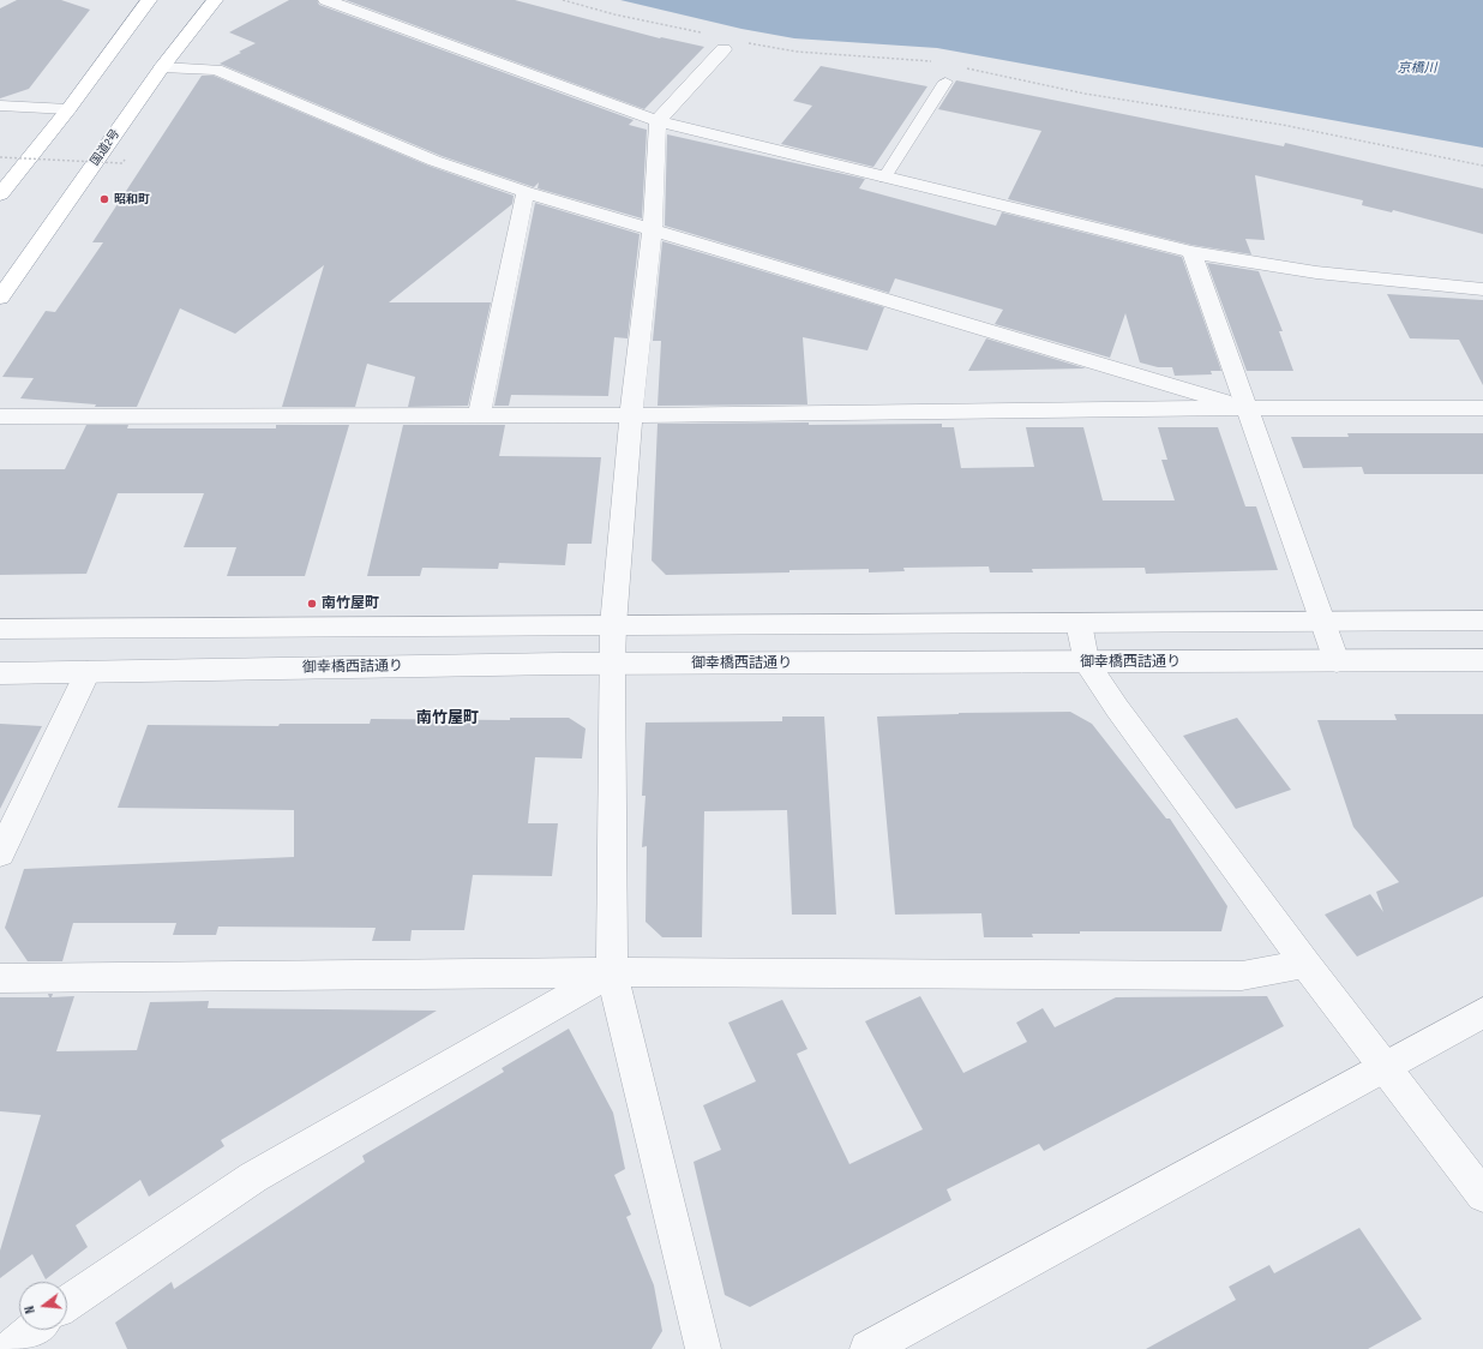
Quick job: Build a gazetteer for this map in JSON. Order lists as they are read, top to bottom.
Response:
{
  "streets": {
    "highway": ["国道2号"],
    "street": ["御幸橋西詰通り"]
  },
  "districts": ["南竹屋町"],
  "water": ["京橋川"],
  "places": ["昭和町", "南竹屋町"],
  "north": "left"
}
